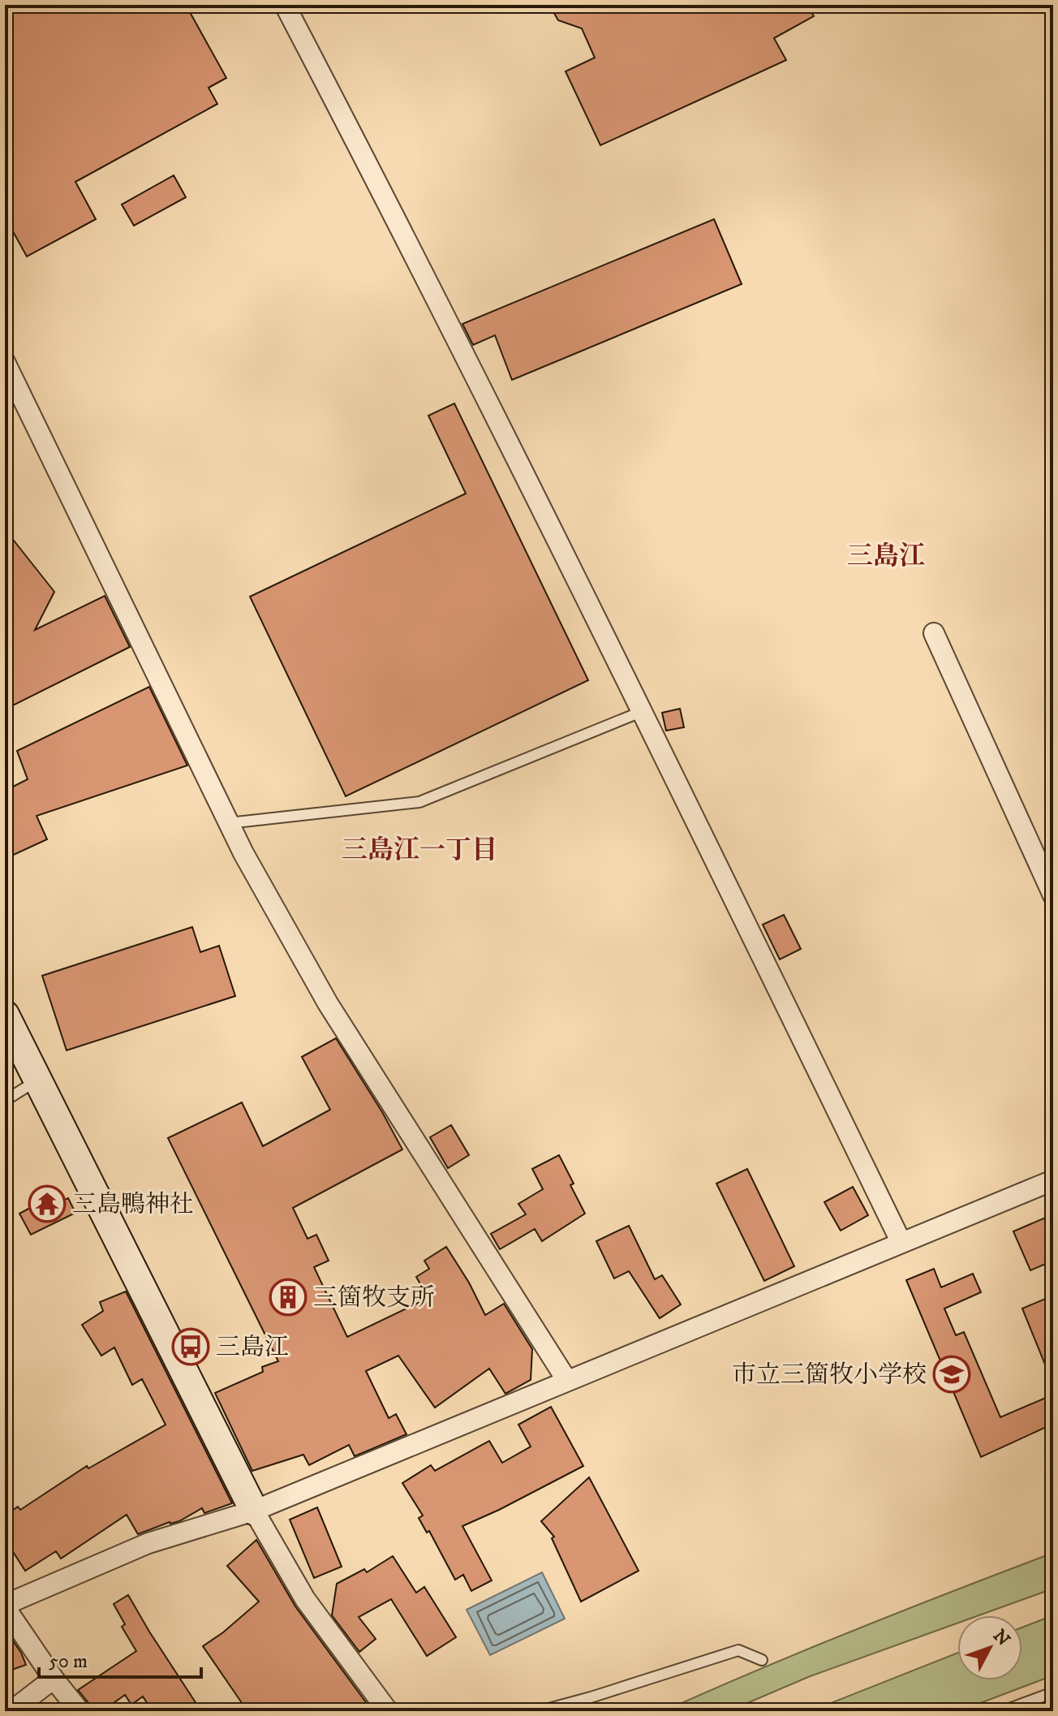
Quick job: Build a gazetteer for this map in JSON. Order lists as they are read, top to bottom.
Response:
{
  "districts": ["三島江", "三島江一丁目"],
  "places": {
    "temple": ["三島鴨神社"],
    "building": ["三箇牧支所"],
    "bus stop": ["三島江"],
    "school or university": ["市立三箇牧小学校"]
  },
  "scale_bar": "50 m",
  "north": "top right"
}
